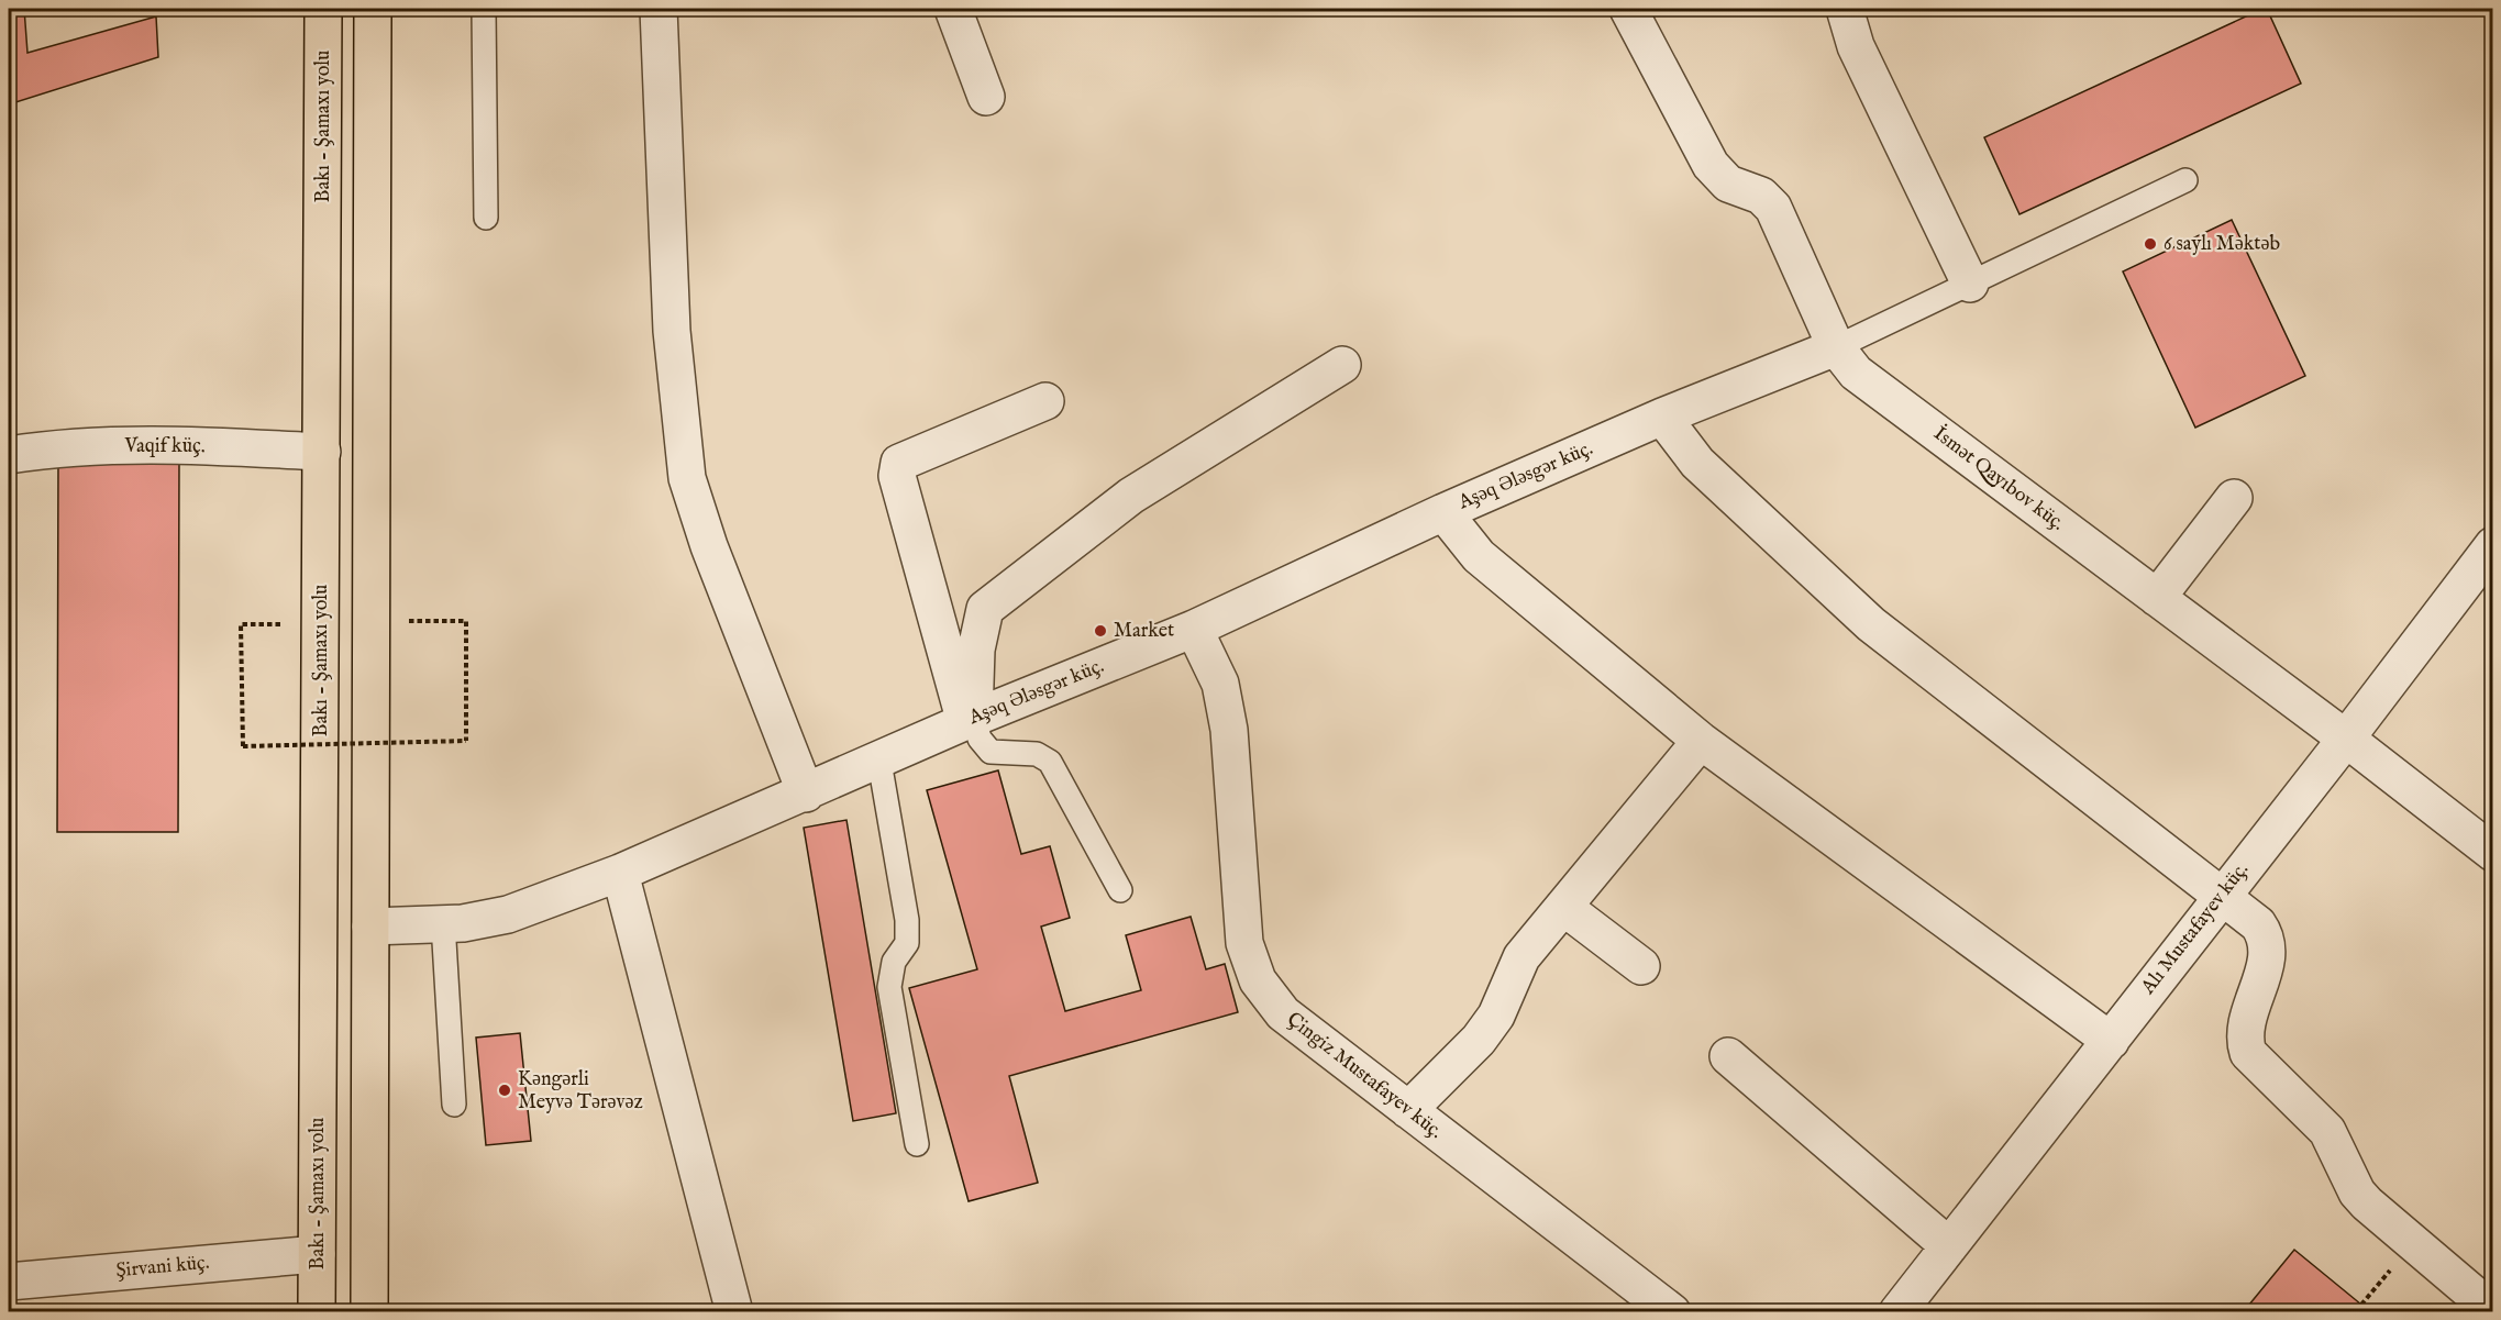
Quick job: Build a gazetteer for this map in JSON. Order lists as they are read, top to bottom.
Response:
{
  "streets": {
    "highway": ["Bakı - Şamaxı yolu"],
    "street": [
      "Vaqif küç.",
      "Aşəq Ələsgər küç.",
      "İsmət Qayıbov küç.",
      "Alı Mustafayev küç.",
      "Çingiz Mustafayev küç.",
      "Şirvani küç."
    ]
  },
  "crossings": [
    ["Bakı - Şamaxı yolu", "Vaqif küç."],
    ["Bakı - Şamaxı yolu", "Şirvani küç."],
    ["Aşəq Ələsgər küç.", "İsmət Qayıbov küç."],
    ["Aşəq Ələsgər küç.", "Çingiz Mustafayev küç."],
    ["İsmət Qayıbov küç.", "Alı Mustafayev küç."]
  ],
  "places": ["6 saylı Məktəb", "Market", "Kəngərli Meyvə Tərəvəz"]
}
